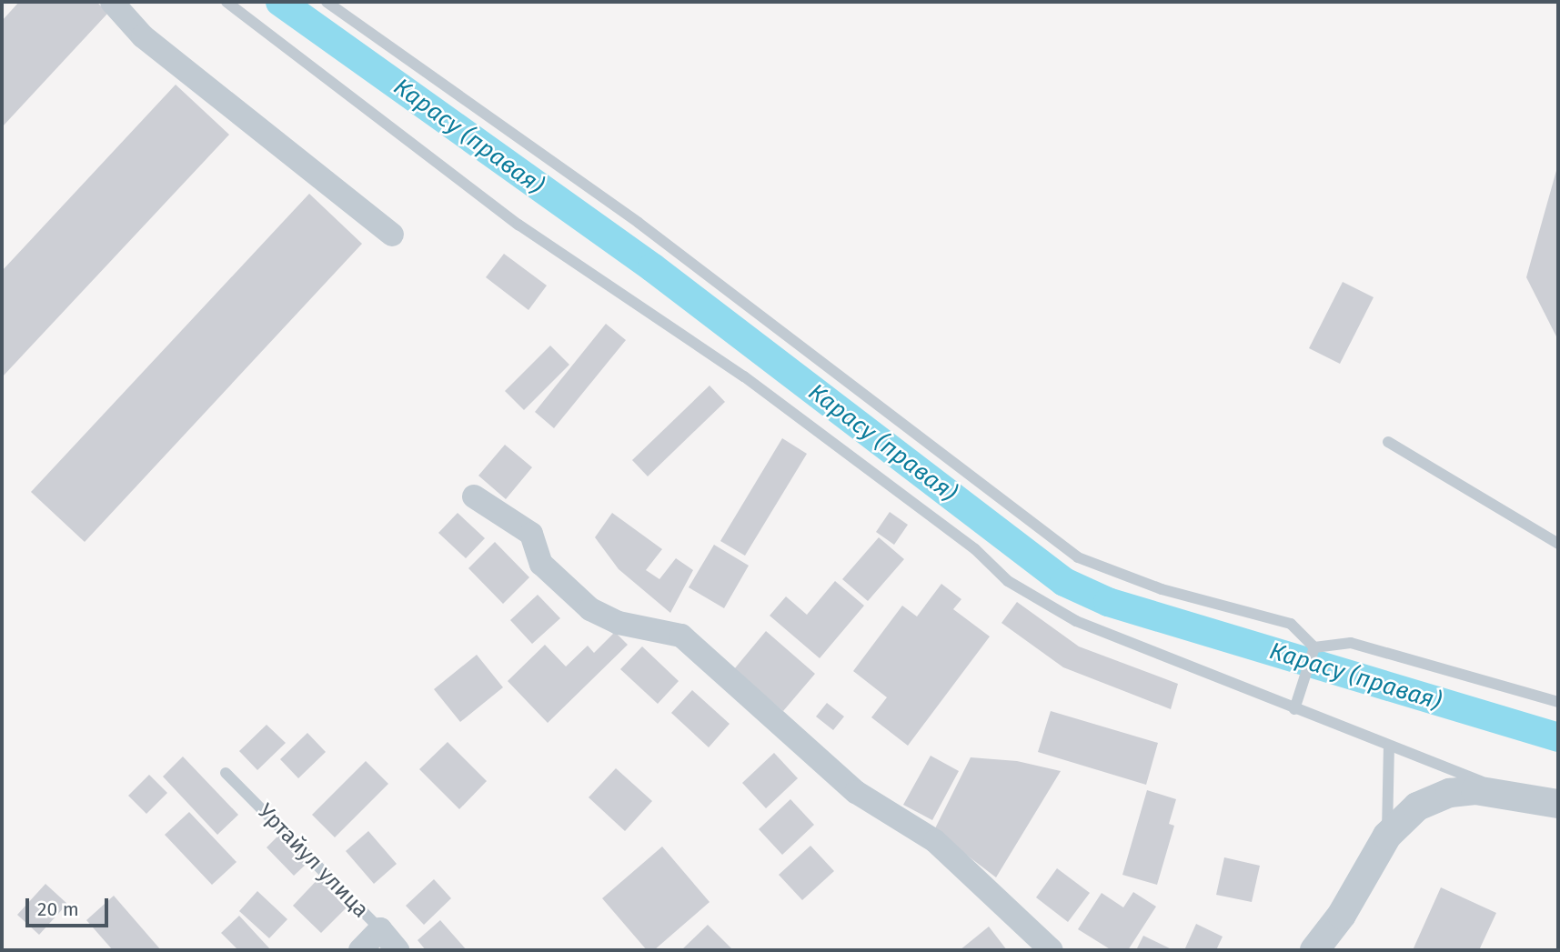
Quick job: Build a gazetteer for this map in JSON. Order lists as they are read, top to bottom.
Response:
{
  "streets": {
    "street": ["Уртайул улица"]
  },
  "water": ["Карасу (правая)"],
  "scale_bar": "20 m"
}
